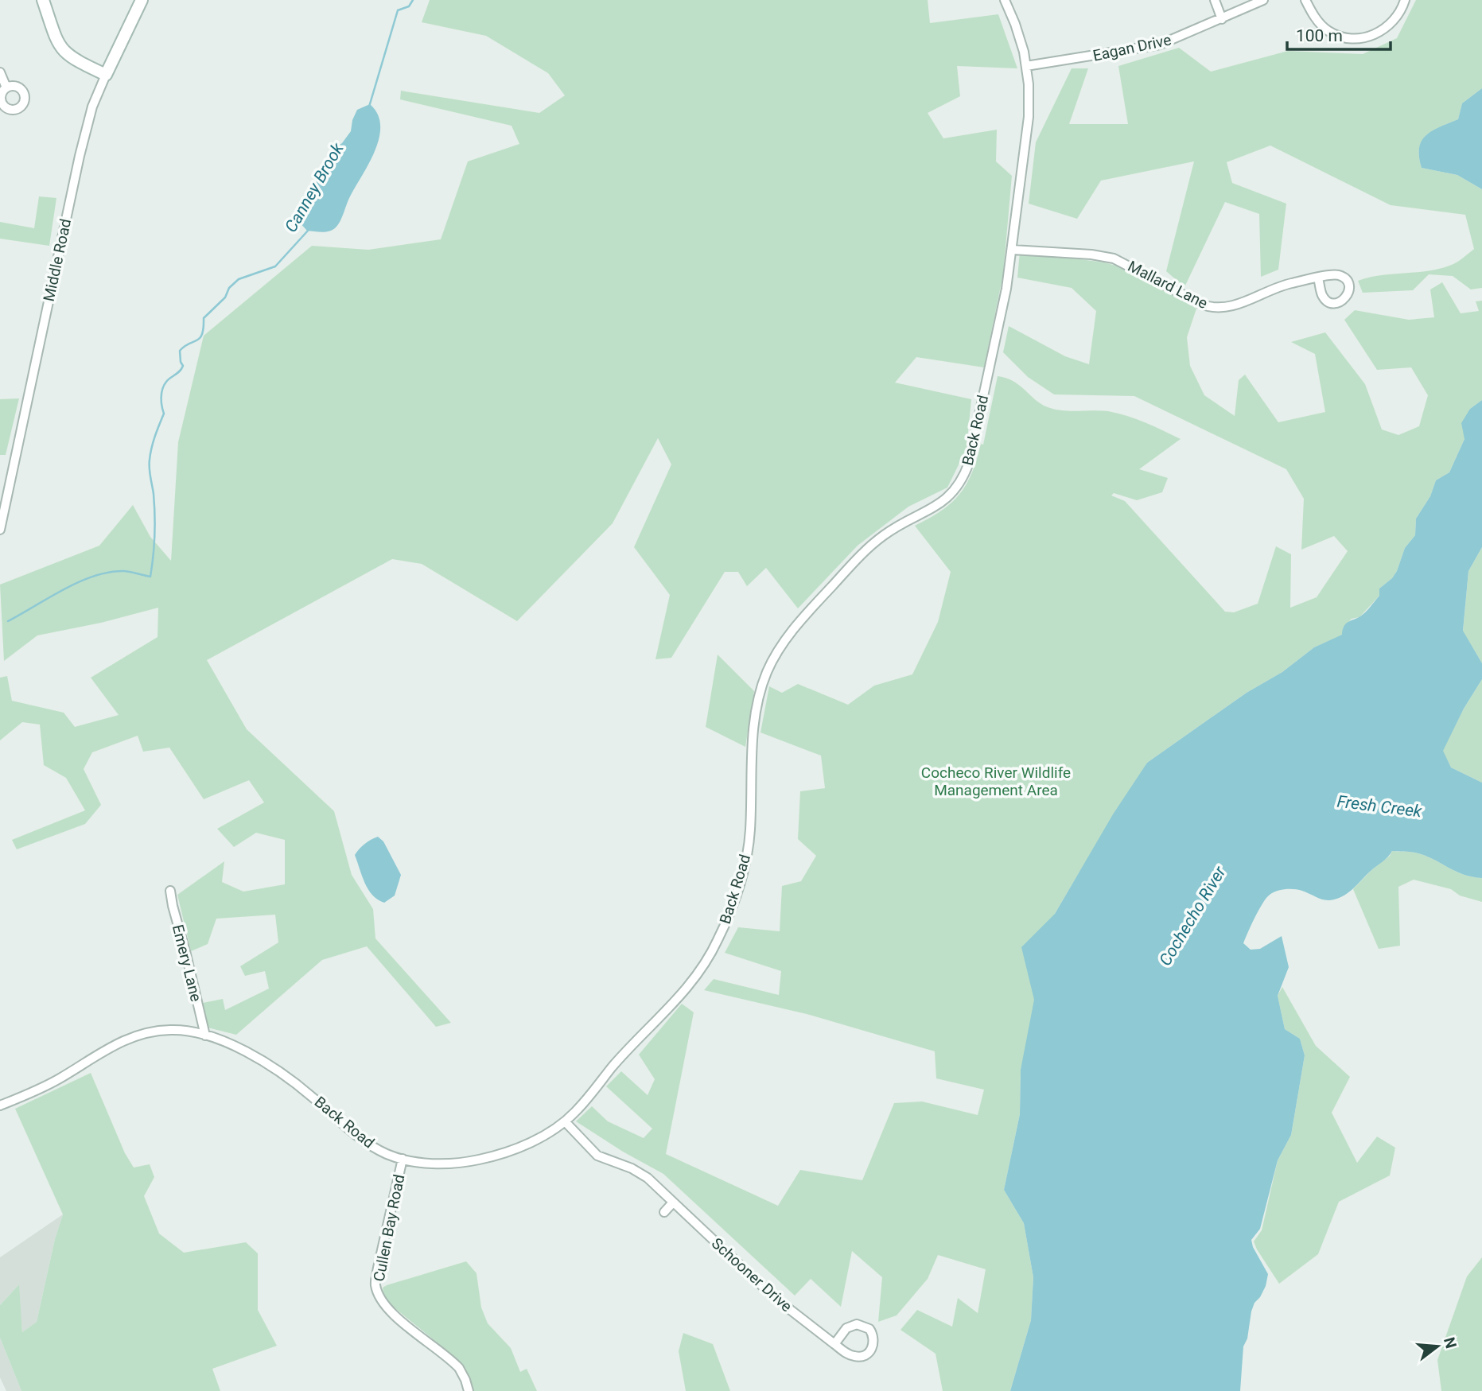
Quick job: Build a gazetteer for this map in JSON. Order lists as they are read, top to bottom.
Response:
{
  "streets": {
    "street": [
      "Eagan Drive",
      "Middle Road",
      "Mallard Lane",
      "Back Road",
      "Emery Lane",
      "Cullen Bay Road",
      "Schooner Drive"
    ]
  },
  "crossings": [
    ["Eagan Drive", "Back Road"],
    ["Mallard Lane", "Back Road"],
    ["Back Road", "Emery Lane"],
    ["Back Road", "Cullen Bay Road"],
    ["Back Road", "Schooner Drive"]
  ],
  "water": ["Canney Brook", "Fresh Creek", "Cochecho River"],
  "parks": ["Cocheco River Wildlife Management Area"],
  "scale_bar": "100 m",
  "north": "right"
}
